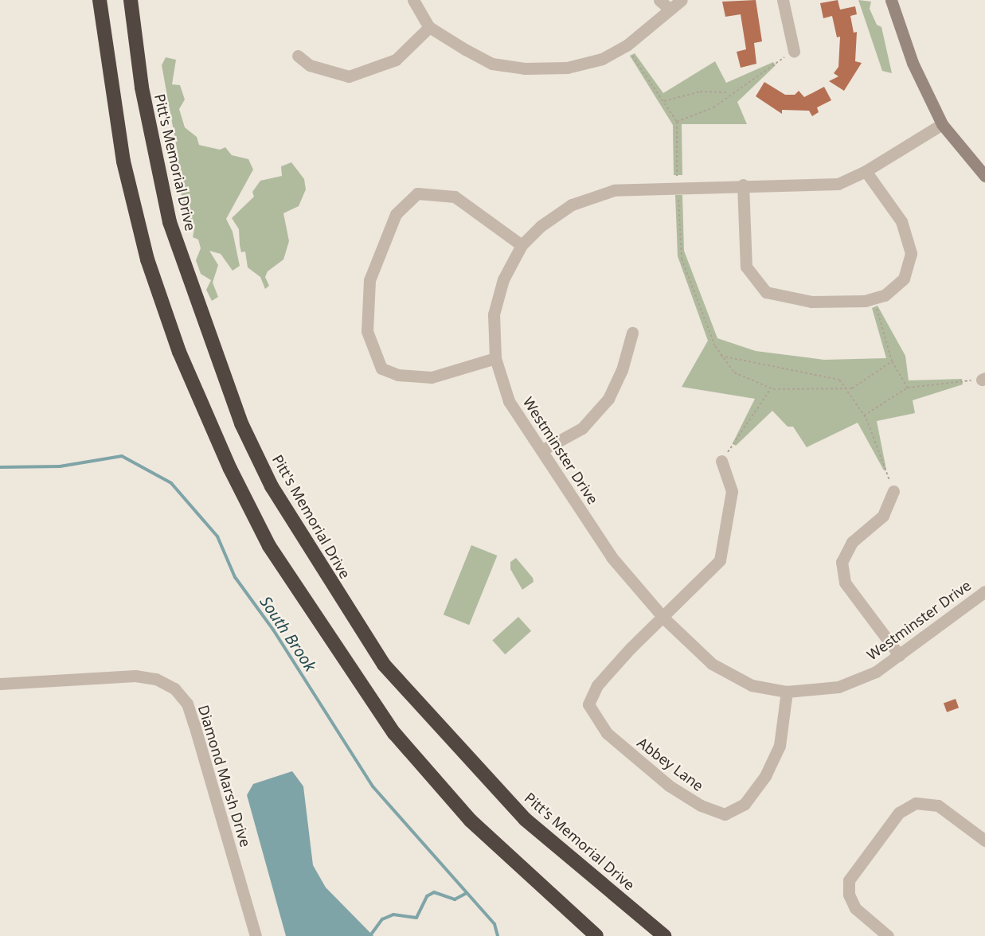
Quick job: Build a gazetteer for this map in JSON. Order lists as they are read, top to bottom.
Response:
{
  "streets": {
    "highway": ["Pitt's Memorial Drive"],
    "street": ["Westminster Drive", "Abbey Lane", "Diamond Marsh Drive"]
  },
  "crossings": [
    ["Westminster Drive", "Abbey Lane"]
  ],
  "water": ["South Brook"]
}
